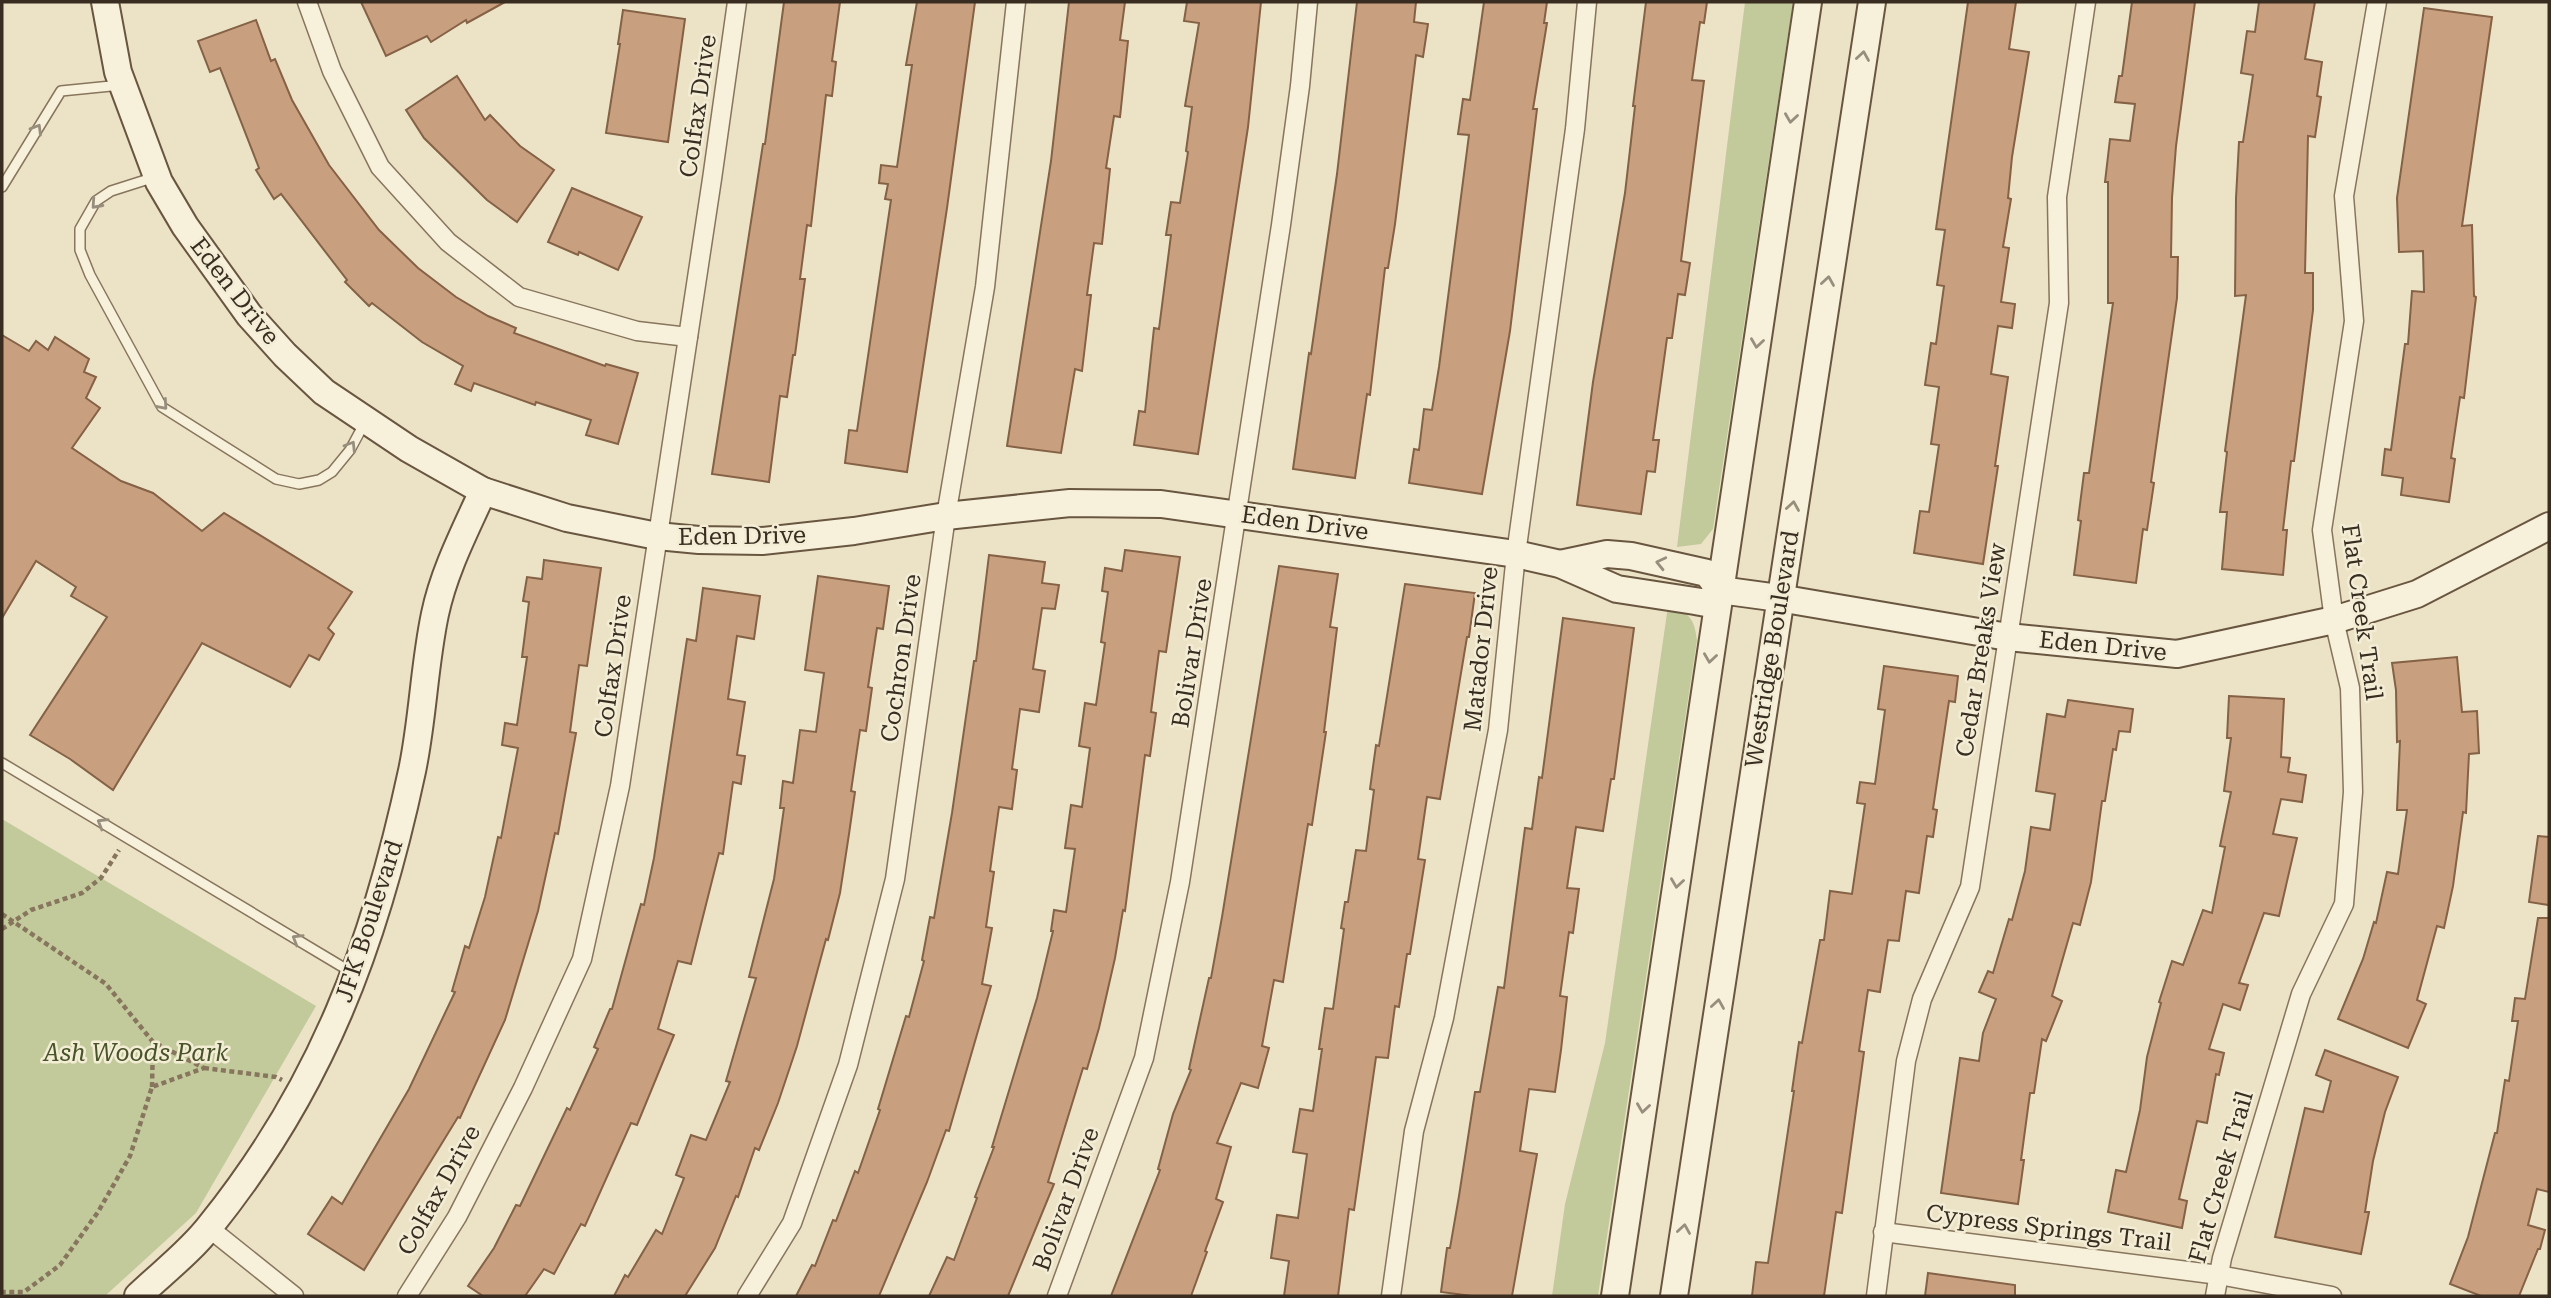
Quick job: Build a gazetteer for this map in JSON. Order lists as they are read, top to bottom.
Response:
{
  "streets": {
    "street": [
      "Colfax Drive",
      "Eden Drive",
      "Flat Creek Trail",
      "Matador Drive",
      "Westridge Boulevard",
      "Cedar Breaks View",
      "Bolivar Drive",
      "Cochron Drive",
      "JFK Boulevard",
      "Cypress Springs Trail"
    ]
  },
  "crossings": [
    ["Colfax Drive", "Eden Drive"],
    ["Eden Drive", "Flat Creek Trail"],
    ["Eden Drive", "Matador Drive"],
    ["Eden Drive", "Westridge Boulevard"],
    ["Eden Drive", "Cedar Breaks View"],
    ["Eden Drive", "Bolivar Drive"],
    ["Eden Drive", "Cochron Drive"],
    ["Eden Drive", "JFK Boulevard"],
    ["Flat Creek Trail", "Cypress Springs Trail"],
    ["Cedar Breaks View", "Cypress Springs Trail"]
  ],
  "parks": ["Ash Woods Park"]
}
